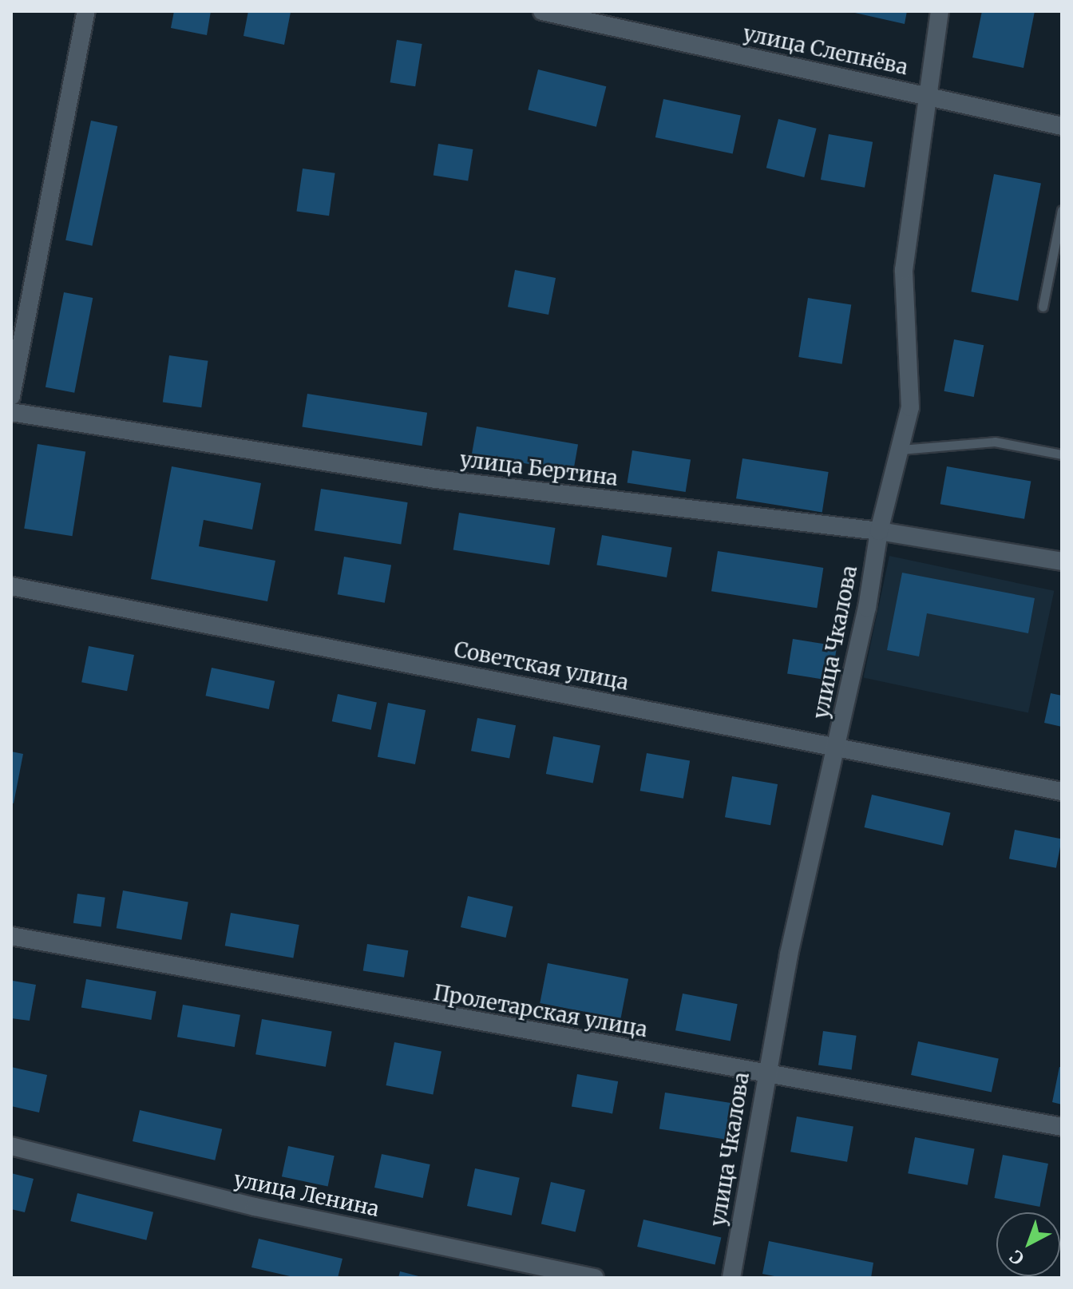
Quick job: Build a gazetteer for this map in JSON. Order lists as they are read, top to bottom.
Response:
{
  "streets": {
    "street": [
      "улица Слепнёва",
      "улица Бертина",
      "улица Чкалова",
      "Советская улица",
      "Пролетарская улица",
      "улица Ленина"
    ]
  },
  "crossings": [
    ["улица Слепнёва", "улица Чкалова"],
    ["улица Бертина", "улица Чкалова"],
    ["улица Чкалова", "Советская улица"],
    ["улица Чкалова", "Пролетарская улица"]
  ],
  "north": "bottom left"
}
